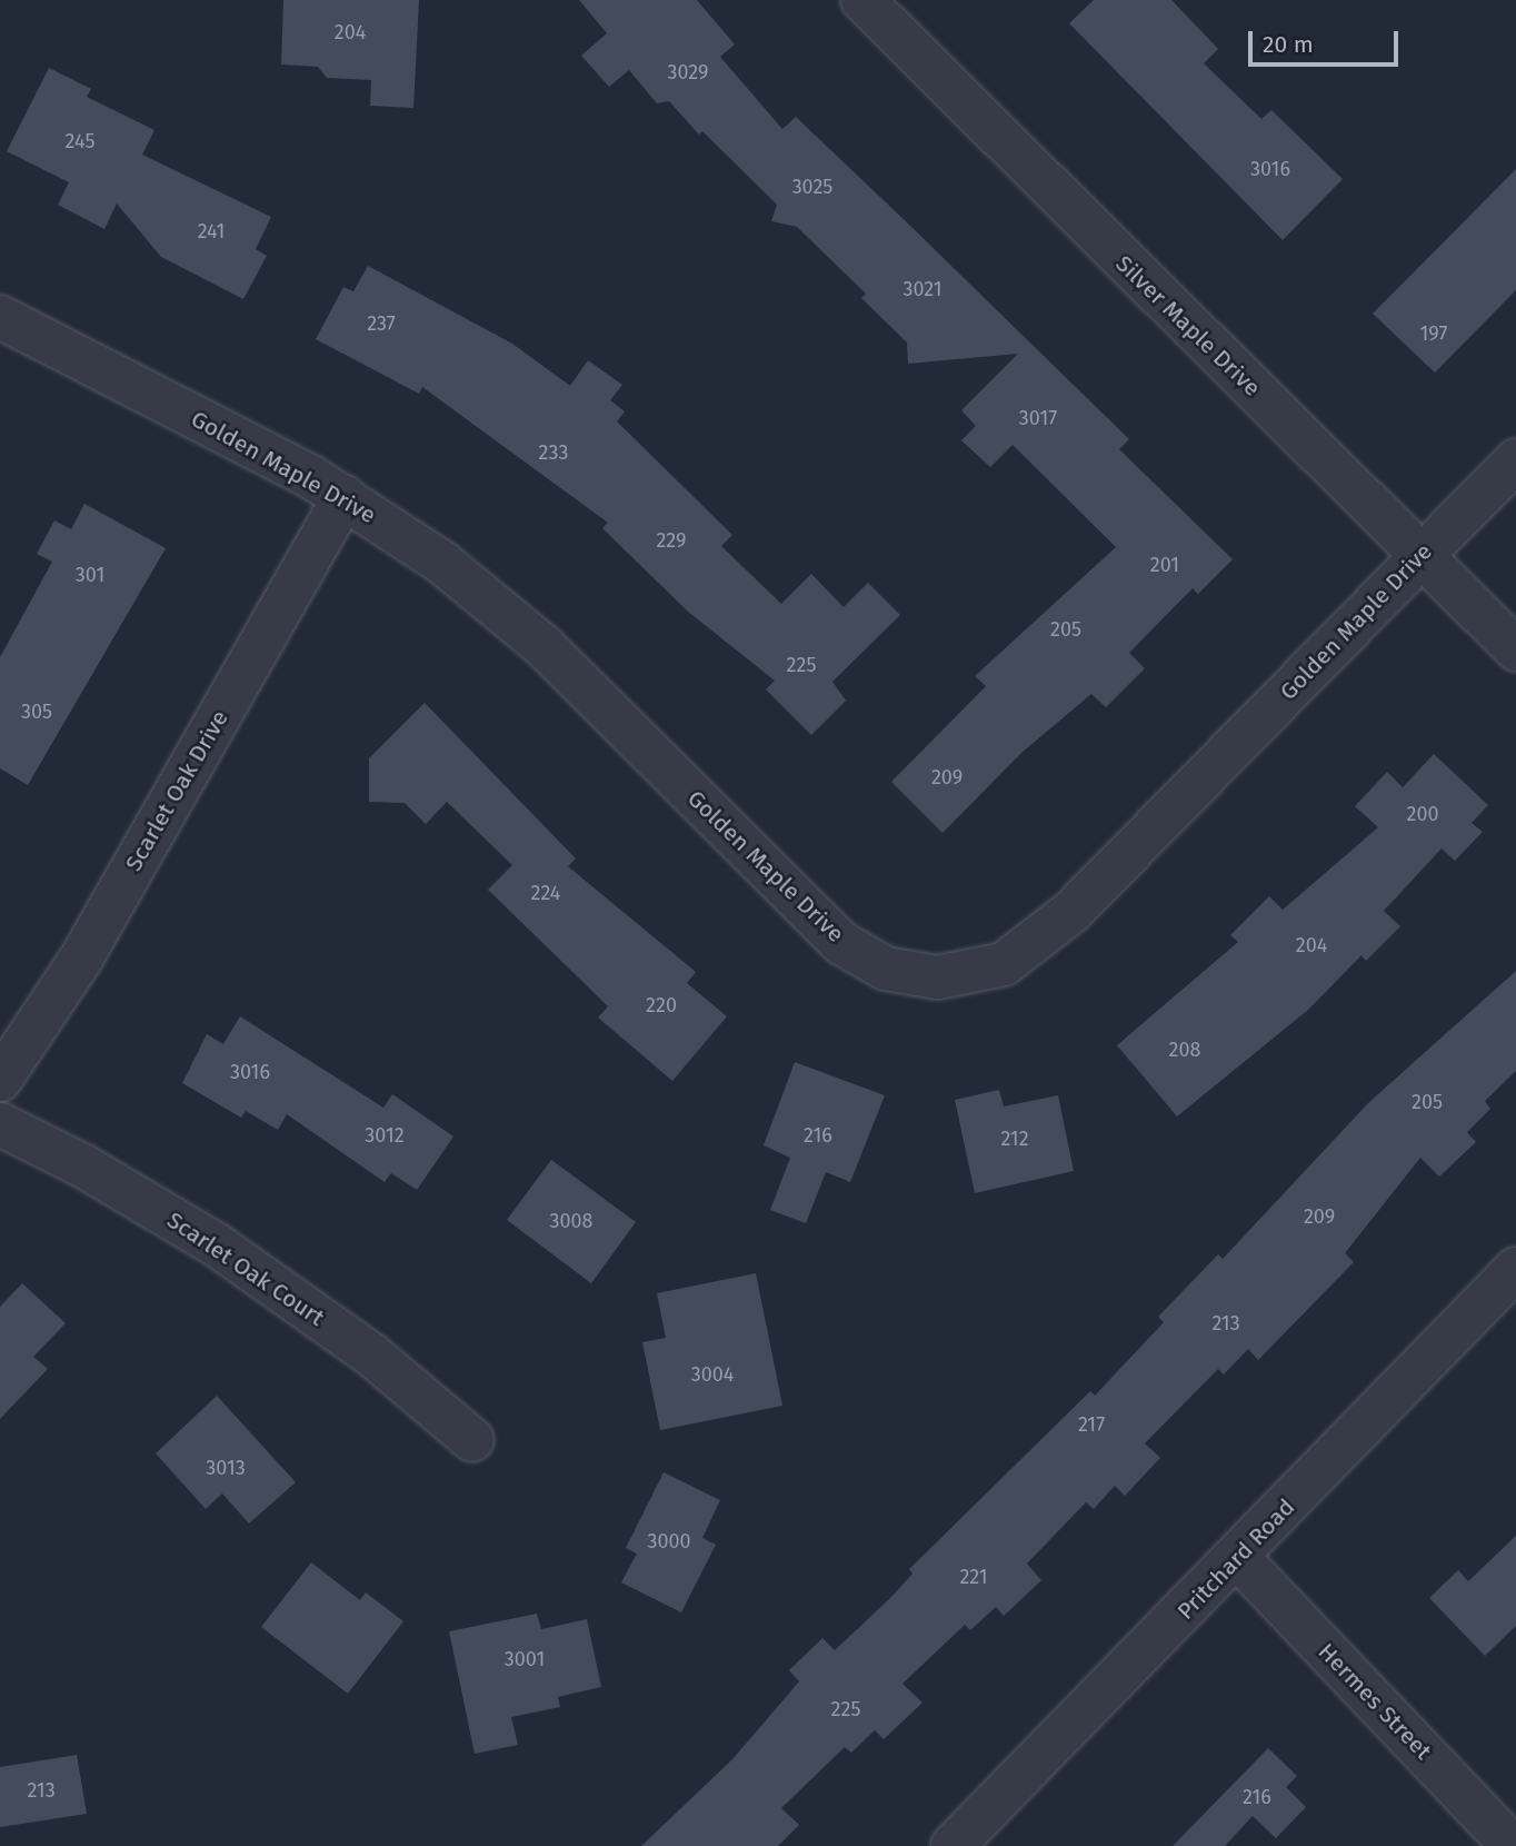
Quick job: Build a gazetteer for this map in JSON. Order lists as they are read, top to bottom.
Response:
{
  "streets": {
    "street": [
      "Silver Maple Drive",
      "Golden Maple Drive",
      "Scarlet Oak Drive",
      "Scarlet Oak Court",
      "Pritchard Road",
      "Hermes Street"
    ]
  },
  "crossings": [
    ["Silver Maple Drive", "Golden Maple Drive"],
    ["Golden Maple Drive", "Scarlet Oak Drive"],
    ["Pritchard Road", "Hermes Street"]
  ],
  "house_numbers": [
    "204",
    "3029",
    "245",
    "3016",
    "3025",
    "241",
    "3021",
    "237",
    "197",
    "3017",
    "233",
    "229",
    "201",
    "301",
    "205",
    "225",
    "305",
    "209",
    "200",
    "224",
    "204",
    "220",
    "208",
    "3016",
    "205",
    "3012",
    "216",
    "212",
    "209",
    "3008",
    "213",
    "3004",
    "217",
    "3013",
    "3000",
    "221",
    "3001",
    "225",
    "213",
    "216"
  ],
  "scale_bar": "20 m"
}
